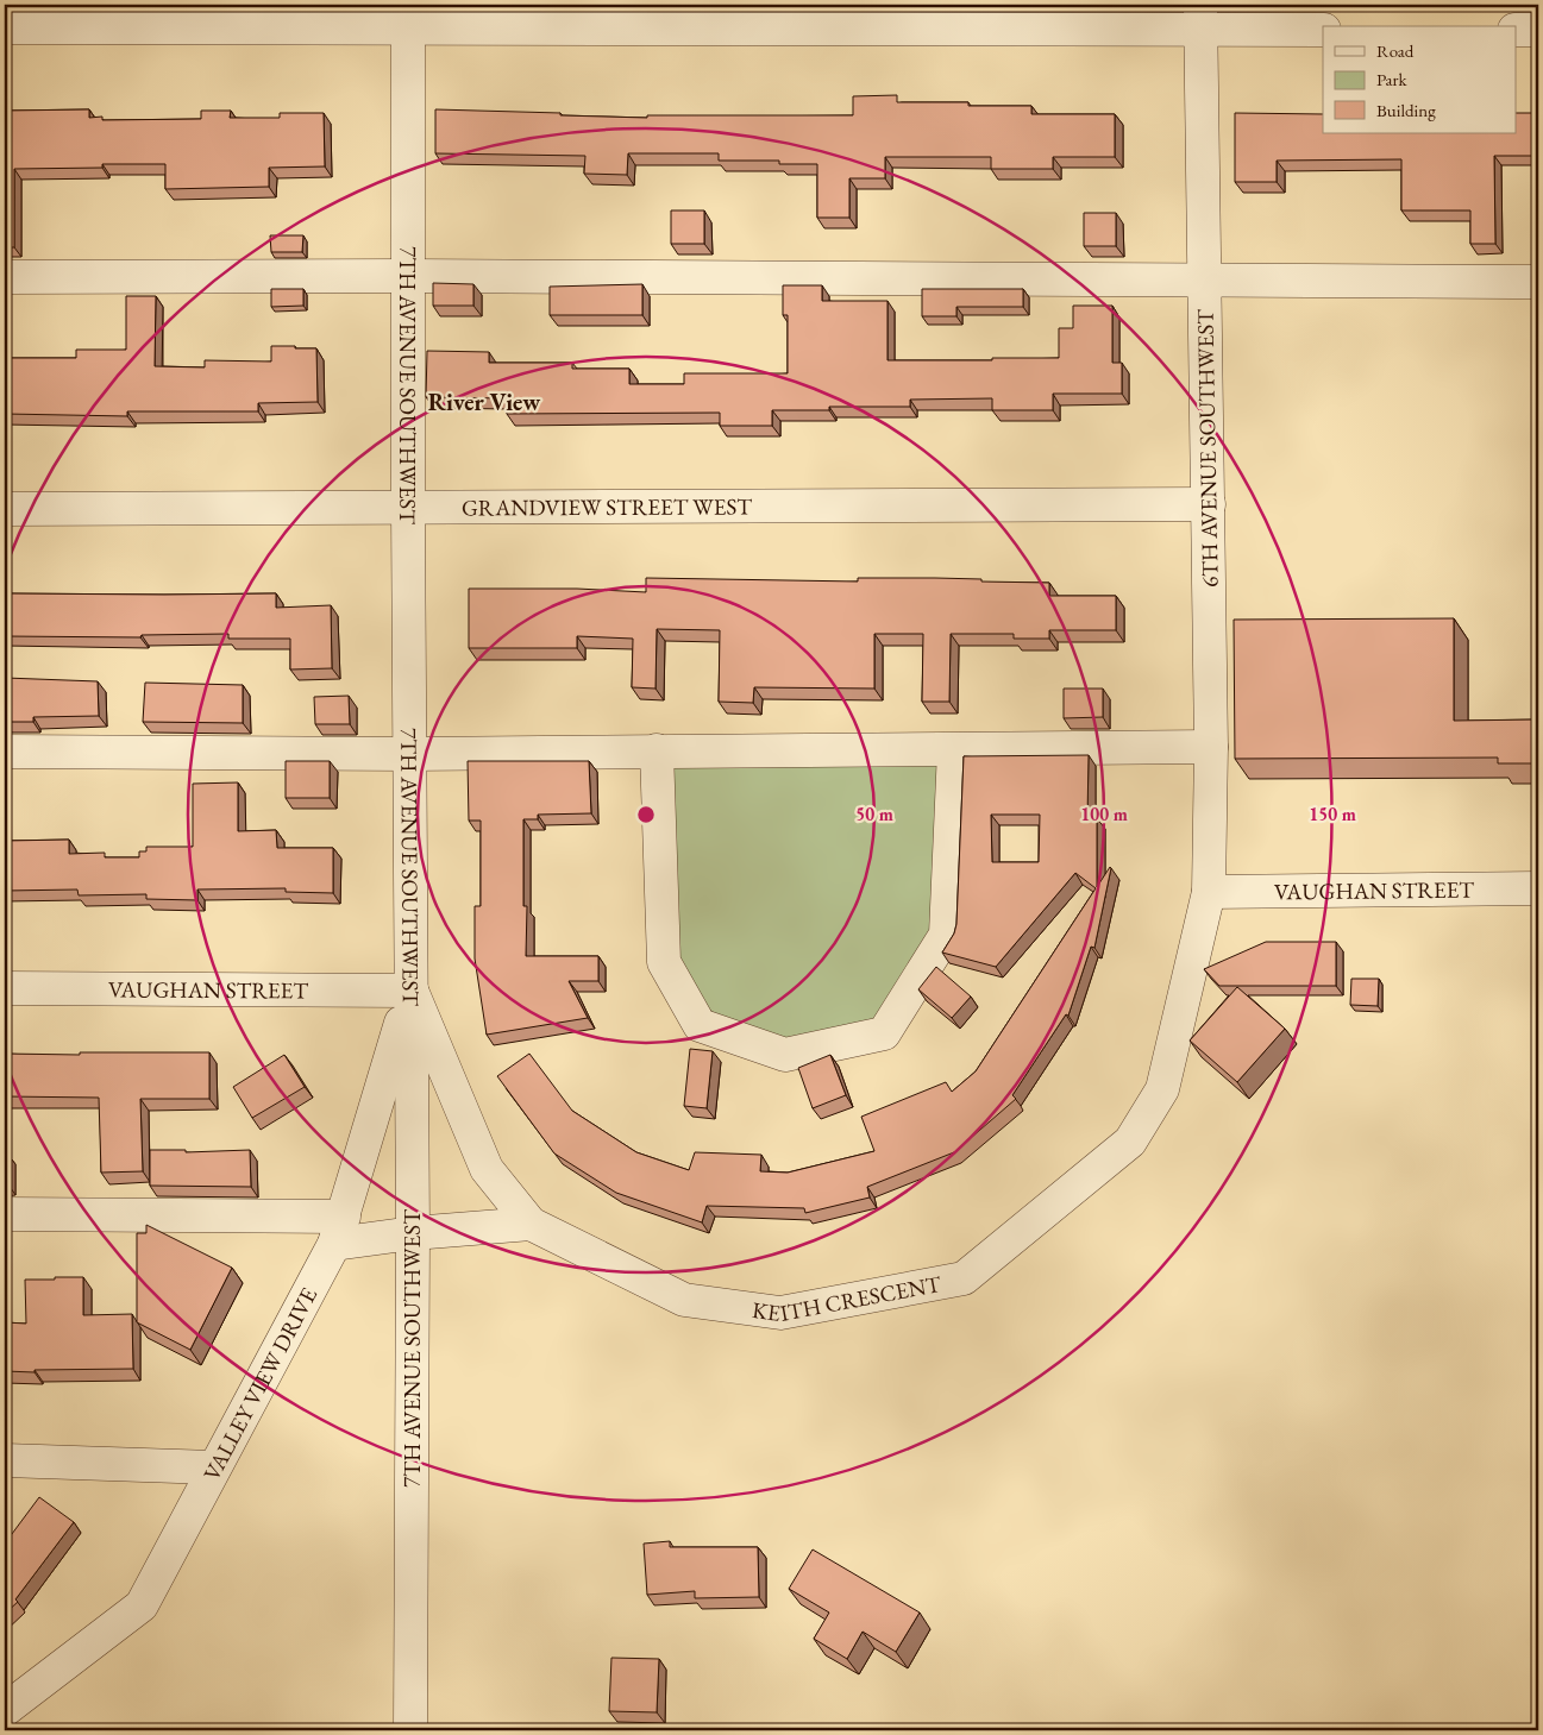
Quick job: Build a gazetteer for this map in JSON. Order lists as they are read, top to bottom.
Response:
{
  "streets": {
    "street": [
      "7TH AVENUE SOUTHWEST",
      "6TH AVENUE SOUTHWEST",
      "GRANDVIEW STREET WEST",
      "VAUGHAN STREET",
      "KEITH CRESCENT",
      "VALLEY VIEW DRIVE"
    ]
  },
  "crossings": [
    ["7TH AVENUE SOUTHWEST", "GRANDVIEW STREET WEST"],
    ["7TH AVENUE SOUTHWEST", "VAUGHAN STREET"],
    ["7TH AVENUE SOUTHWEST", "KEITH CRESCENT"],
    ["7TH AVENUE SOUTHWEST", "VALLEY VIEW DRIVE"],
    ["6TH AVENUE SOUTHWEST", "GRANDVIEW STREET WEST"],
    ["6TH AVENUE SOUTHWEST", "VAUGHAN STREET"],
    ["6TH AVENUE SOUTHWEST", "KEITH CRESCENT"],
    ["VAUGHAN STREET", "KEITH CRESCENT"],
    ["VAUGHAN STREET", "VALLEY VIEW DRIVE"],
    ["KEITH CRESCENT", "VALLEY VIEW DRIVE"]
  ],
  "districts": ["River View"],
  "legend": ["Road", "Park", "Building"],
  "rings": ["50 m", "100 m", "150 m"]
}
